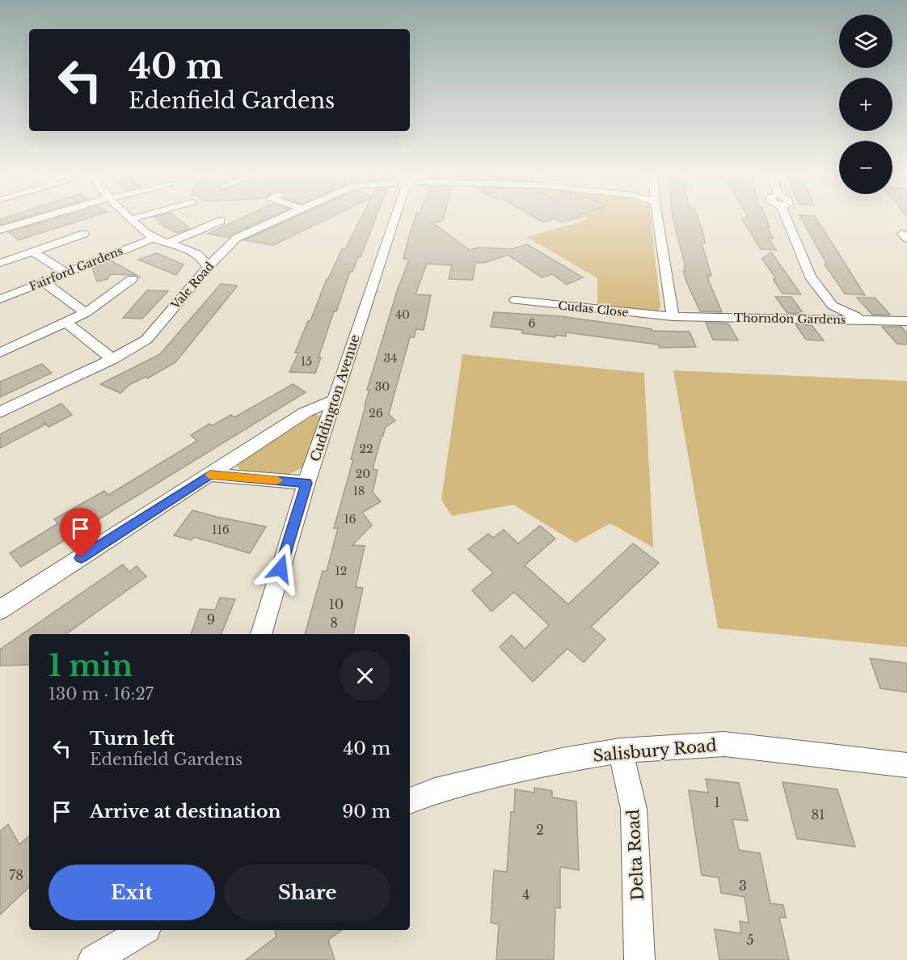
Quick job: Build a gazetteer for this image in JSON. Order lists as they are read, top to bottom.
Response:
{
  "streets": {
    "street": [
      "Fairford Gardens",
      "Vale Road",
      "Cudas Close",
      "Thorndon Gardens",
      "Cuddington Avenue",
      "Salisbury Road",
      "Delta Road"
    ]
  },
  "crossings": [
    ["Cudas Close", "Thorndon Gardens"],
    ["Salisbury Road", "Delta Road"]
  ],
  "house_numbers": [
    "40",
    "6",
    "34",
    "15",
    "30",
    "26",
    "22",
    "20",
    "18",
    "16",
    "116",
    "12",
    "10",
    "9",
    "8",
    "1",
    "81",
    "2",
    "78",
    "3",
    "4",
    "5"
  ],
  "page": {
    "map_buttons": ["+", "−"],
    "turn": ["40 m", "Edenfield Gardens"],
    "heading": ["1 min", "130 m · 16:27"],
    "list": [
      {
        "name": "Turn left",
        "note": "Edenfield Gardens",
        "value": "40 m"
      },
      {
        "name": "Arrive at destination",
        "value": "90 m"
      }
    ],
    "buttons": ["Exit", "Share"]
  }
}
